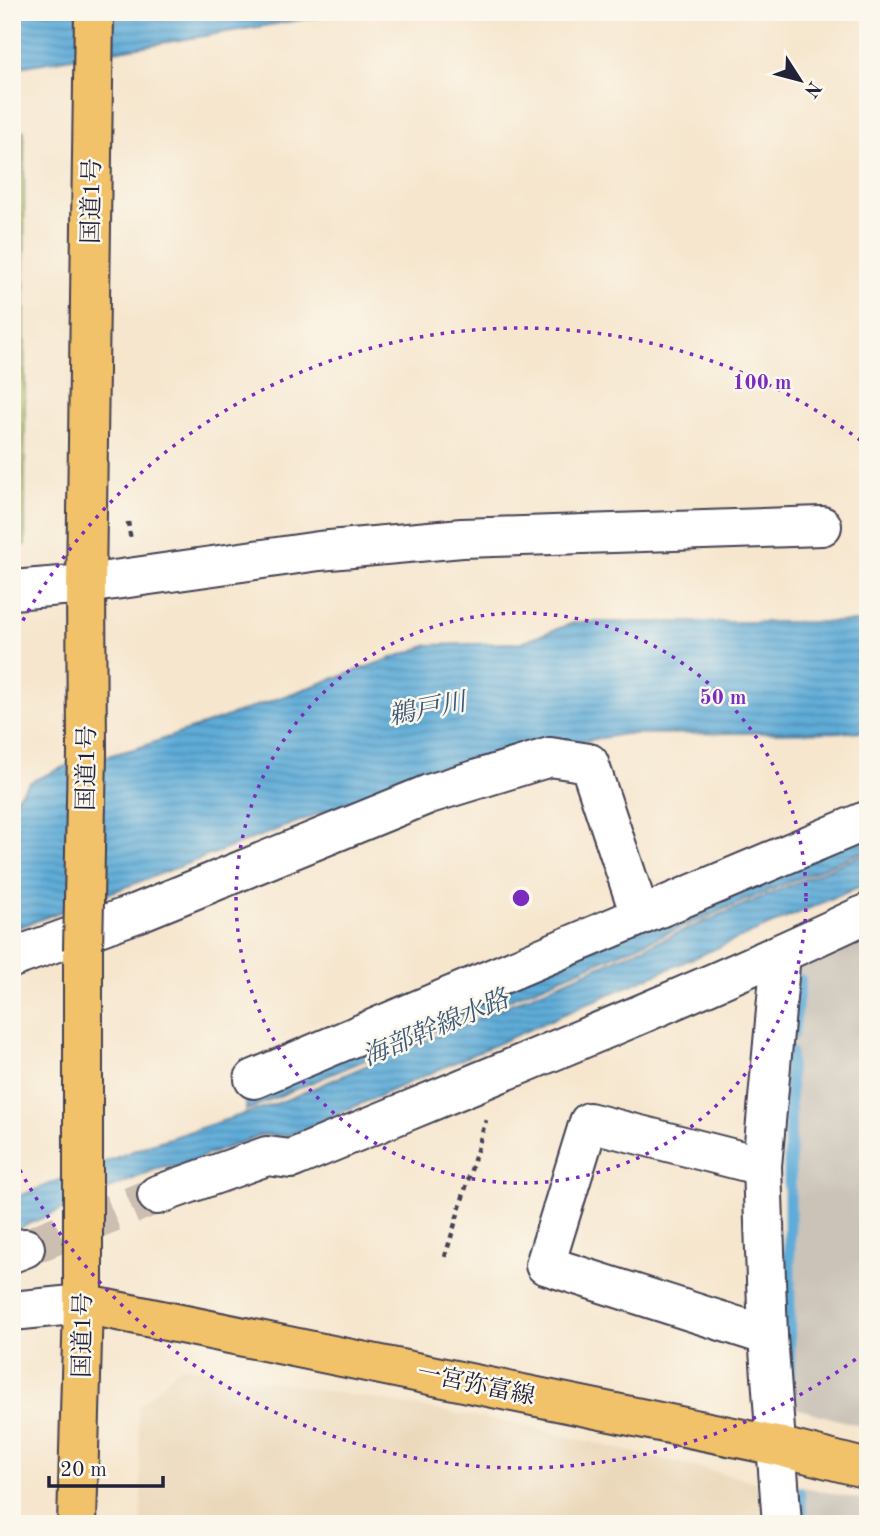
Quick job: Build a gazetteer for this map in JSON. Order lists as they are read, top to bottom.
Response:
{
  "streets": {
    "main road": ["国道1号", "一宮弥富線"]
  },
  "crossings": [
    ["国道1号", "一宮弥富線"]
  ],
  "water": ["鵜戸川", "海部幹線水路"],
  "scale_bar": "20 m",
  "north": "bottom right",
  "rings": ["100 m", "50 m"]
}
